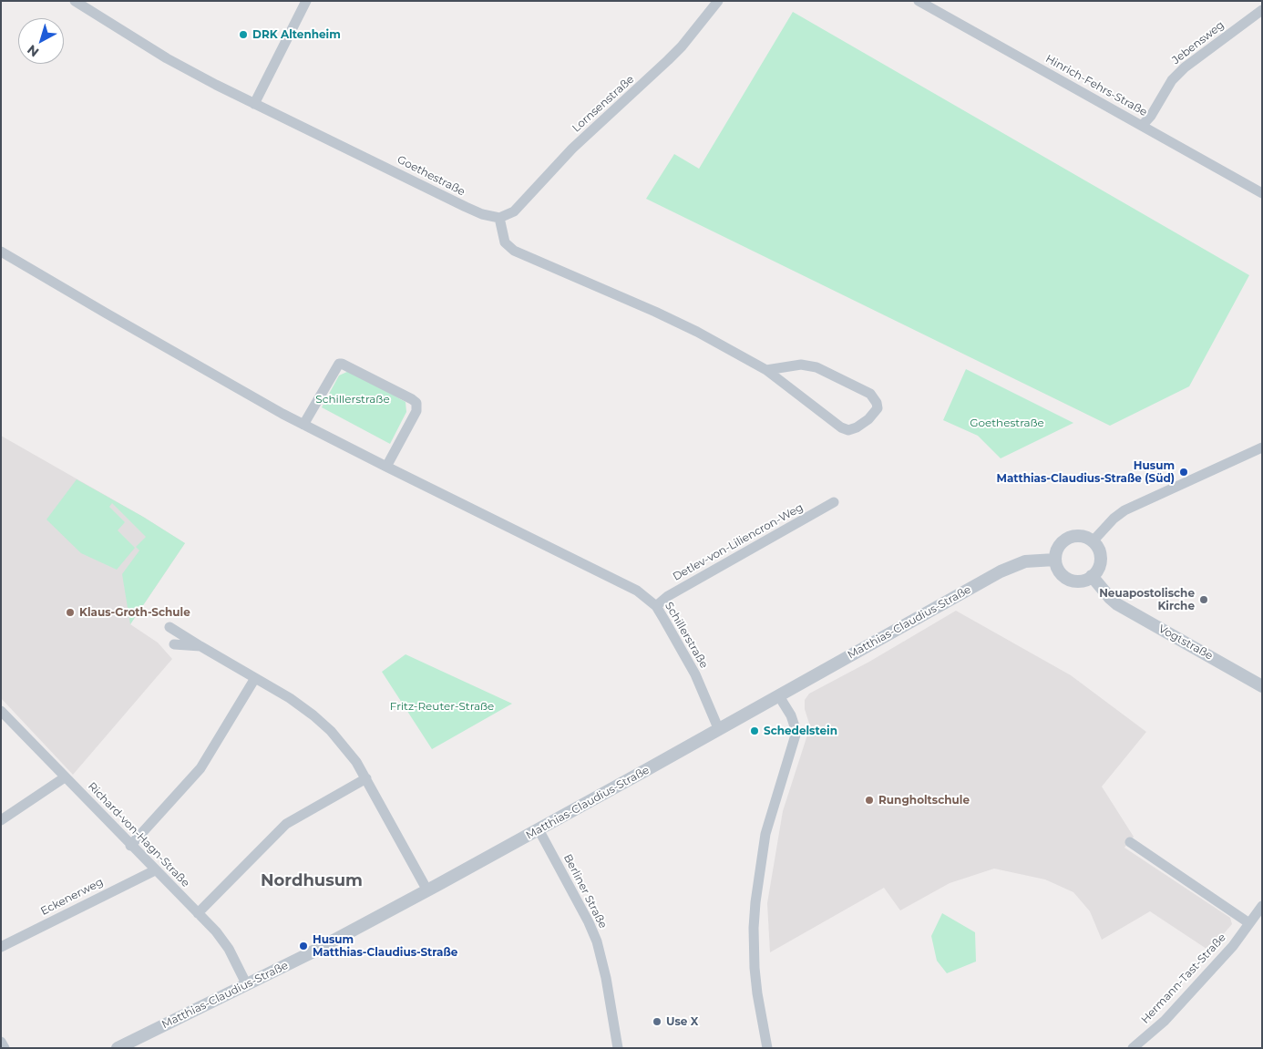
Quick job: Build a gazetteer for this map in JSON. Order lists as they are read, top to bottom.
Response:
{
  "streets": {
    "street": [
      "Jebensweg",
      "Hinrich-Fehrs-Straße",
      "Lornsenstraße",
      "Goethestraße",
      "Detlev-von-Liliencron-Weg",
      "Matthias-Claudius-Straße",
      "Schillerstraße",
      "Vogtstraße",
      "Richard-von-Hagn-Straße",
      "Berliner Straße",
      "Eckenerweg",
      "Hermann-Tast-Straße"
    ]
  },
  "crossings": [
    ["Jebensweg", "Hinrich-Fehrs-Straße"],
    ["Lornsenstraße", "Goethestraße"],
    ["Detlev-von-Liliencron-Weg", "Schillerstraße"],
    ["Matthias-Claudius-Straße", "Schillerstraße"],
    ["Matthias-Claudius-Straße", "Vogtstraße"],
    ["Matthias-Claudius-Straße", "Richard-von-Hagn-Straße"],
    ["Matthias-Claudius-Straße", "Berliner Straße"],
    ["Richard-von-Hagn-Straße", "Eckenerweg"]
  ],
  "districts": ["Nordhusum"],
  "parks": ["Schillerstraße", "Goethestraße", "Fritz-Reuter-Straße"],
  "places": [
    "DRK Altenheim",
    "Husum Matthias-Claudius-Straße (Süd)",
    "Neuapostolische Kirche",
    "Klaus-Groth-Schule",
    "Schedelstein",
    "Rungholtschule",
    "Husum Matthias-Claudius-Straße",
    "Use X"
  ],
  "north": "bottom left"
}
